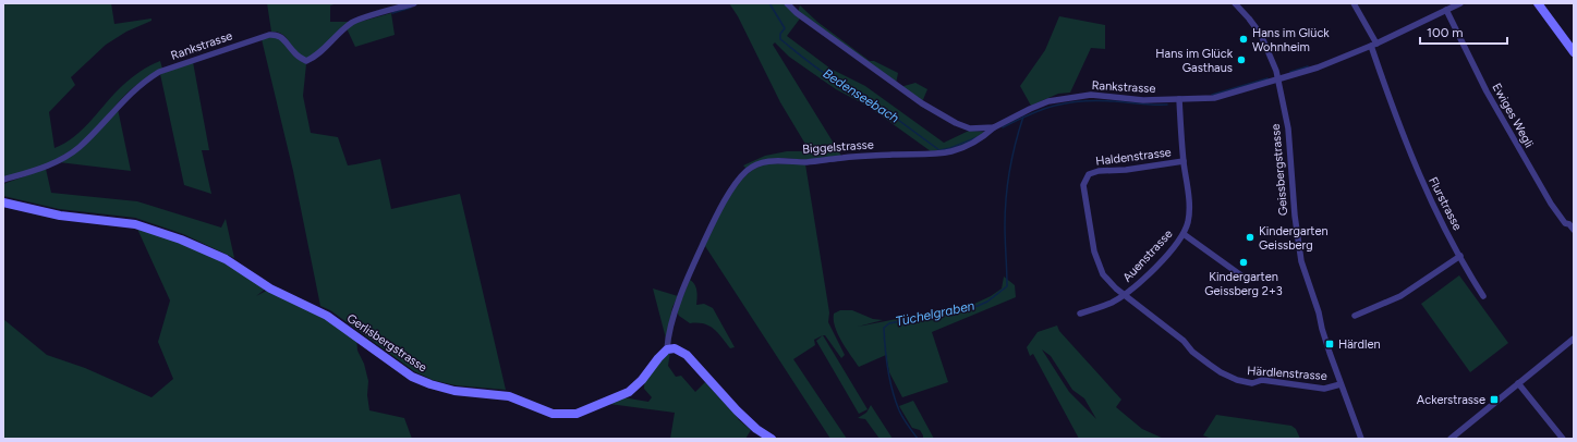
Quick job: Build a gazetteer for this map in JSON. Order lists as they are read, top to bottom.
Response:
{
  "streets": {
    "street": [
      "Rankstrasse",
      "Ewiges Wegli",
      "Biggelstrasse",
      "Haldenstrasse",
      "Geissbergstrasse",
      "Flurstrasse",
      "Auenstrasse",
      "Gerlisbergstrasse",
      "Härdlenstrasse"
    ]
  },
  "crossings": [
    ["Rankstrasse", "Ewiges Wegli"],
    ["Rankstrasse", "Biggelstrasse"],
    ["Rankstrasse", "Geissbergstrasse"],
    ["Rankstrasse", "Flurstrasse"],
    ["Rankstrasse", "Auenstrasse"],
    ["Biggelstrasse", "Gerlisbergstrasse"],
    ["Haldenstrasse", "Auenstrasse"],
    ["Haldenstrasse", "Härdlenstrasse"],
    ["Geissbergstrasse", "Härdlenstrasse"],
    ["Auenstrasse", "Härdlenstrasse"]
  ],
  "water": ["Bedenseebach", "Tüchelgraben"],
  "places": {
    "other": [
      "Hans im Glück Wohnheim",
      "Hans im Glück Gasthaus",
      "Kindergarten Geissberg",
      "Kindergarten Geissberg 2+3"
    ],
    "transit": ["Härdlen", "Ackerstrasse"]
  },
  "scale_bar": "100 m"
}
